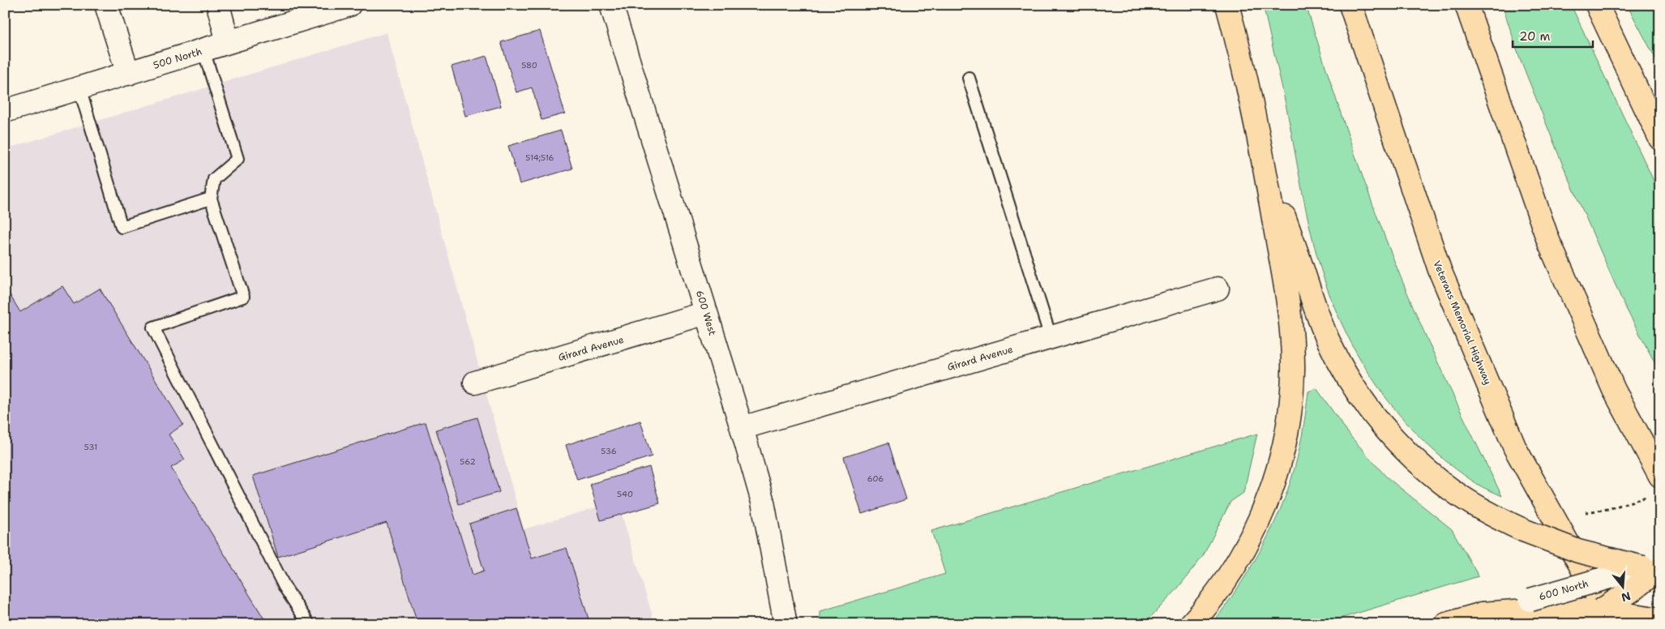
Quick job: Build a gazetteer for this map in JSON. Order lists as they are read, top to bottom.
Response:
{
  "streets": {
    "main road": ["Veterans Memorial Highway"],
    "street": [
      "500 North",
      "600 West",
      "Girard Avenue",
      "600 North"
    ]
  },
  "crossings": [
    ["600 West", "Girard Avenue"]
  ],
  "house_numbers": [
    "580",
    "514;516",
    "531",
    "536",
    "562",
    "606",
    "540"
  ],
  "scale_bar": "20 m",
  "north": "bottom"
}
